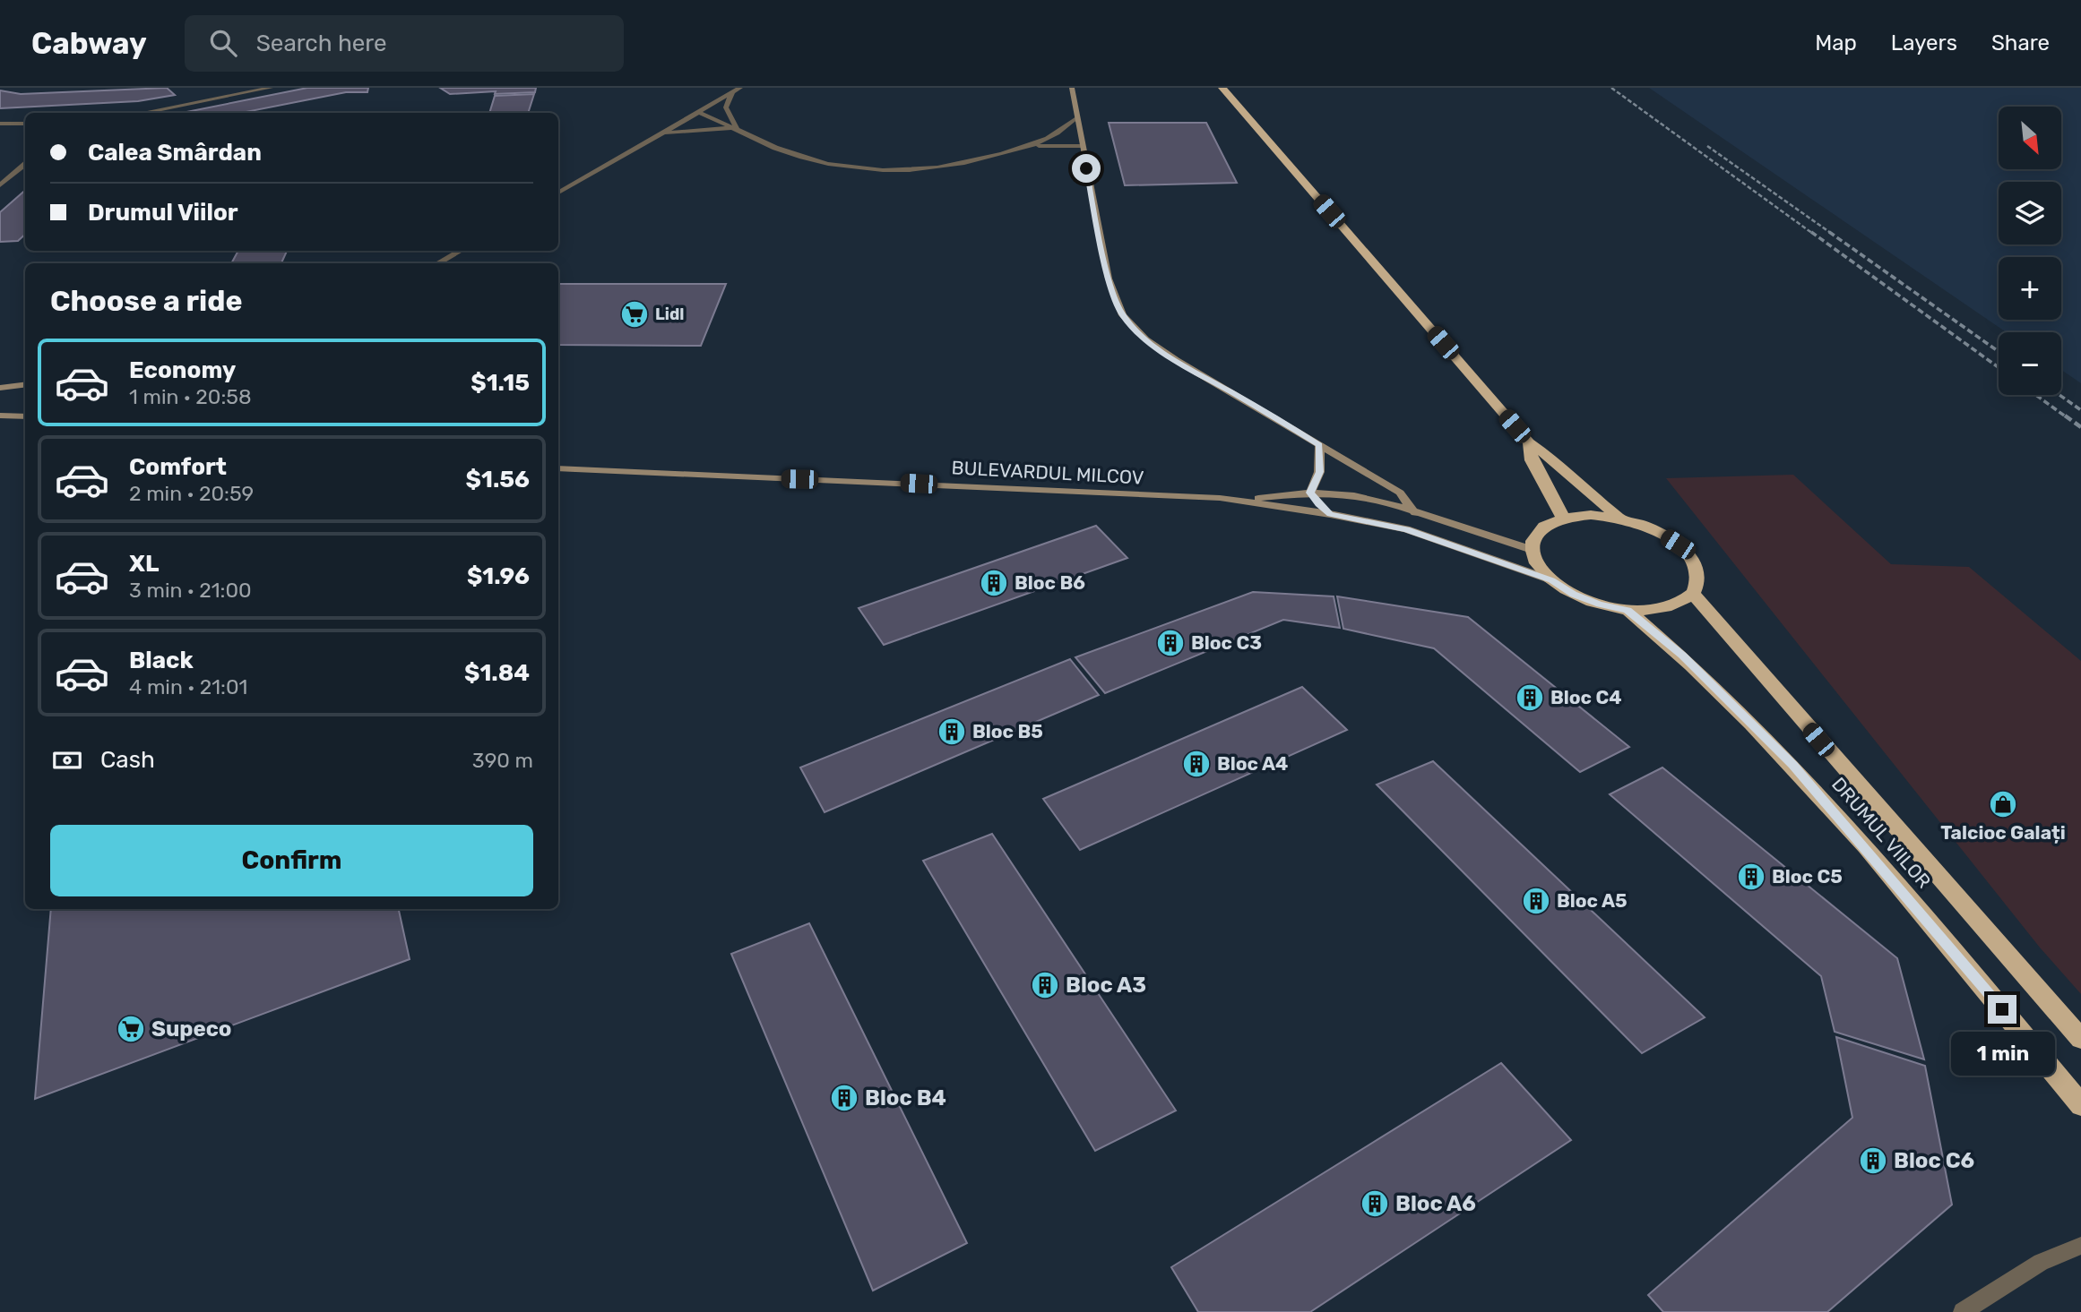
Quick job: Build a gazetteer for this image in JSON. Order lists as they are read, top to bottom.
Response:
{
  "streets": {
    "highway": ["DRUMUL VIILOR"],
    "main road": ["BULEVARDUL MILCOV"]
  },
  "places": {
    "supermarket": ["Lidl", "Supeco"],
    "building": [
      "Bloc B6",
      "Bloc C3",
      "Bloc C4",
      "Bloc B5",
      "Bloc A4",
      "Bloc C5",
      "Bloc A5",
      "Bloc A3",
      "Bloc B4",
      "Bloc C6",
      "Bloc A6"
    ],
    "shop": ["Talcioc Galați"]
  },
  "north": "bottom right",
  "page": {
    "header": "Cabway",
    "search": "Search here",
    "nav": ["Map", "Layers", "Share"],
    "map_buttons": ["+", "−"],
    "banner": ["Calea Smârdan", "Drumul Viilor"],
    "heading": "Choose a ride",
    "list": [
      {
        "name": "Economy",
        "note": "1 min · 20:58",
        "value": "$1.15"
      },
      {
        "name": "Comfort",
        "note": "2 min · 20:59",
        "value": "$1.56"
      },
      {
        "name": "XL",
        "note": "3 min · 21:00",
        "value": "$1.96"
      },
      {
        "name": "Black",
        "note": "4 min · 21:01",
        "value": "$1.84"
      }
    ],
    "pay": ["Cash", "390 m"],
    "buttons": "Confirm",
    "bubble": "1 min"
  }
}
